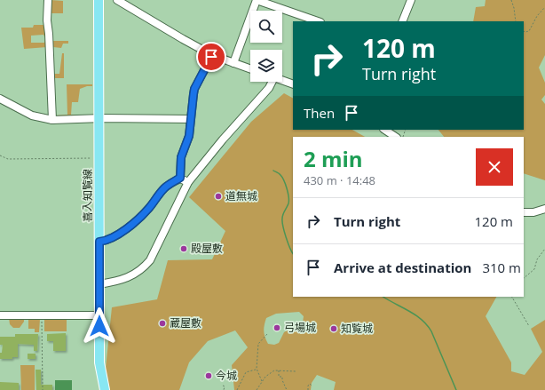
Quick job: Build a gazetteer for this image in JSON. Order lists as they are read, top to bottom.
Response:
{
  "streets": {
    "main road": ["喜入知覧線"]
  },
  "places": [
    "道無城",
    "殿屋敷",
    "蔵屋敷",
    "弓場城",
    "知覧城",
    "今城"
  ],
  "page": {
    "turn": ["120 m", "Turn right"],
    "then": "Then",
    "heading": ["2 min", "430 m · 14:48"],
    "list": [
      {
        "name": "Turn right",
        "value": "120 m"
      },
      {
        "name": "Arrive at destination",
        "value": "310 m"
      }
    ]
  }
}
